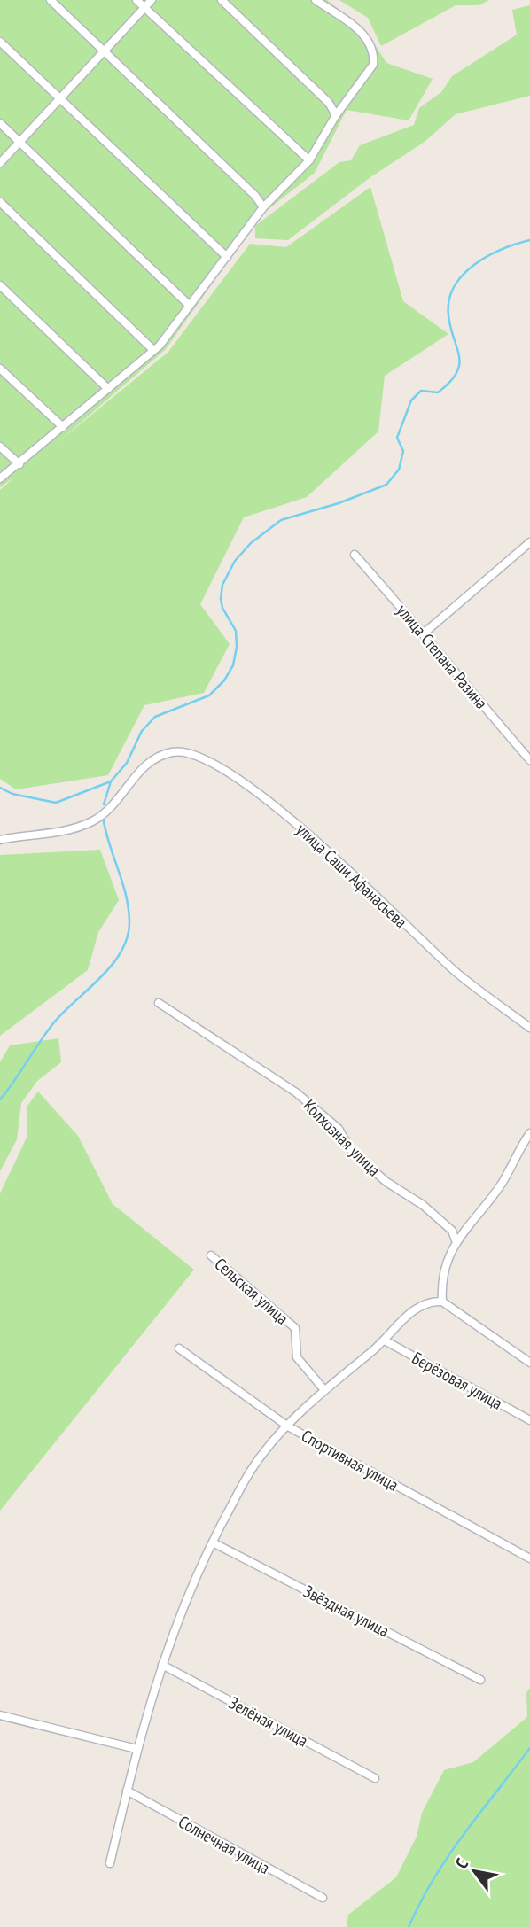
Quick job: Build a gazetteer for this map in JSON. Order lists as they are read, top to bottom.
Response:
{
  "streets": {
    "street": [
      "улица Степана Разина",
      "улица Саши Афанасьева",
      "Колхозная улица",
      "Сельская улица",
      "Берёзовая улица",
      "Спортивная улица",
      "Звёздная улица",
      "Зелёная улица",
      "Солнечная улица"
    ]
  },
  "north": "top left"
}
